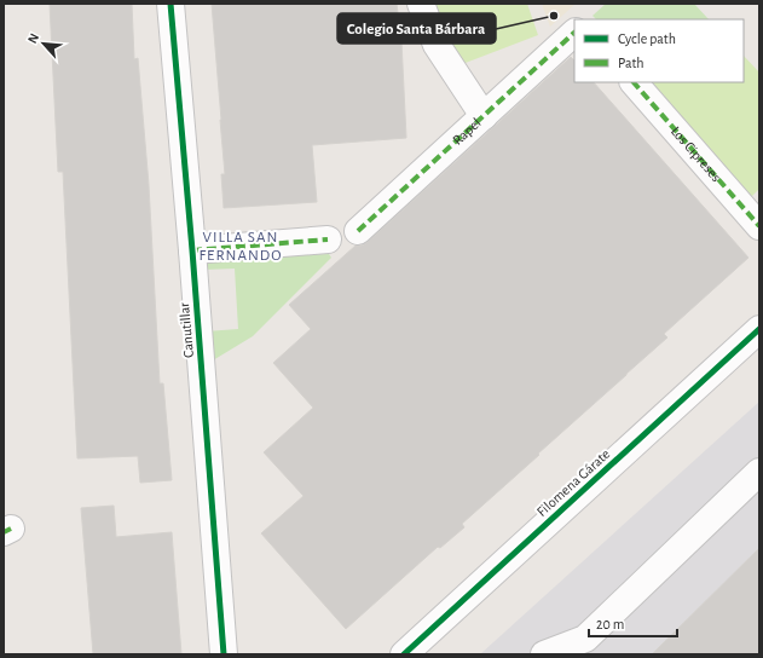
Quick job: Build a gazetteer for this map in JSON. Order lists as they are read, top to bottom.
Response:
{
  "streets": {
    "street": [
      "Rapel",
      "Los Cipreses",
      "Canutillar",
      "Filomena Gárate"
    ]
  },
  "districts": ["VILLA SAN FERNANDO"],
  "places": ["Colegio Santa Bárbara"],
  "legend": ["Cycle path", "Path"],
  "scale_bar": "20 m",
  "north": "top left"
}
